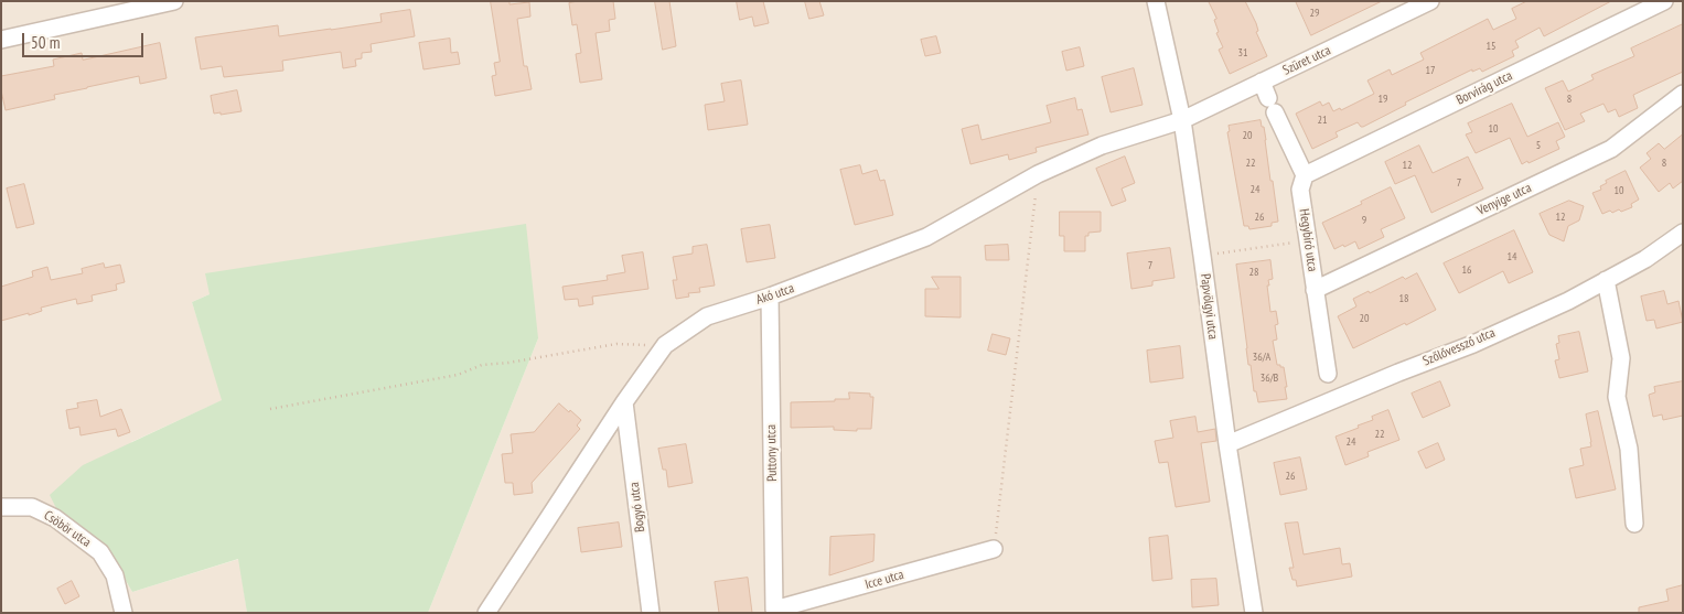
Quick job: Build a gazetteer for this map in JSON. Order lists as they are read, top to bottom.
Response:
{
  "streets": {
    "street": [
      "Szüret utca",
      "Borvirág utca",
      "Venyige utca",
      "Hegybíró utca",
      "Akó utca",
      "Papvölgyi utca",
      "Szőlővessző utca",
      "Puttony utca",
      "Bogyó utca",
      "Csöbör utca",
      "Icce utca"
    ]
  },
  "crossings": [
    ["Szüret utca", "Akó utca"],
    ["Szüret utca", "Papvölgyi utca"],
    ["Borvirág utca", "Hegybíró utca"],
    ["Venyige utca", "Hegybíró utca"],
    ["Akó utca", "Papvölgyi utca"],
    ["Akó utca", "Puttony utca"],
    ["Akó utca", "Bogyó utca"],
    ["Papvölgyi utca", "Szőlővessző utca"],
    ["Puttony utca", "Icce utca"]
  ],
  "house_numbers": [
    "29",
    "15",
    "31",
    "17",
    "19",
    "8",
    "21",
    "10",
    "20",
    "5",
    "22",
    "8",
    "12",
    "7",
    "24",
    "10",
    "26",
    "12",
    "9",
    "14",
    "7",
    "16",
    "28",
    "18",
    "20",
    "36/A",
    "36/B",
    "22",
    "24",
    "26"
  ],
  "scale_bar": "50 m"
}
